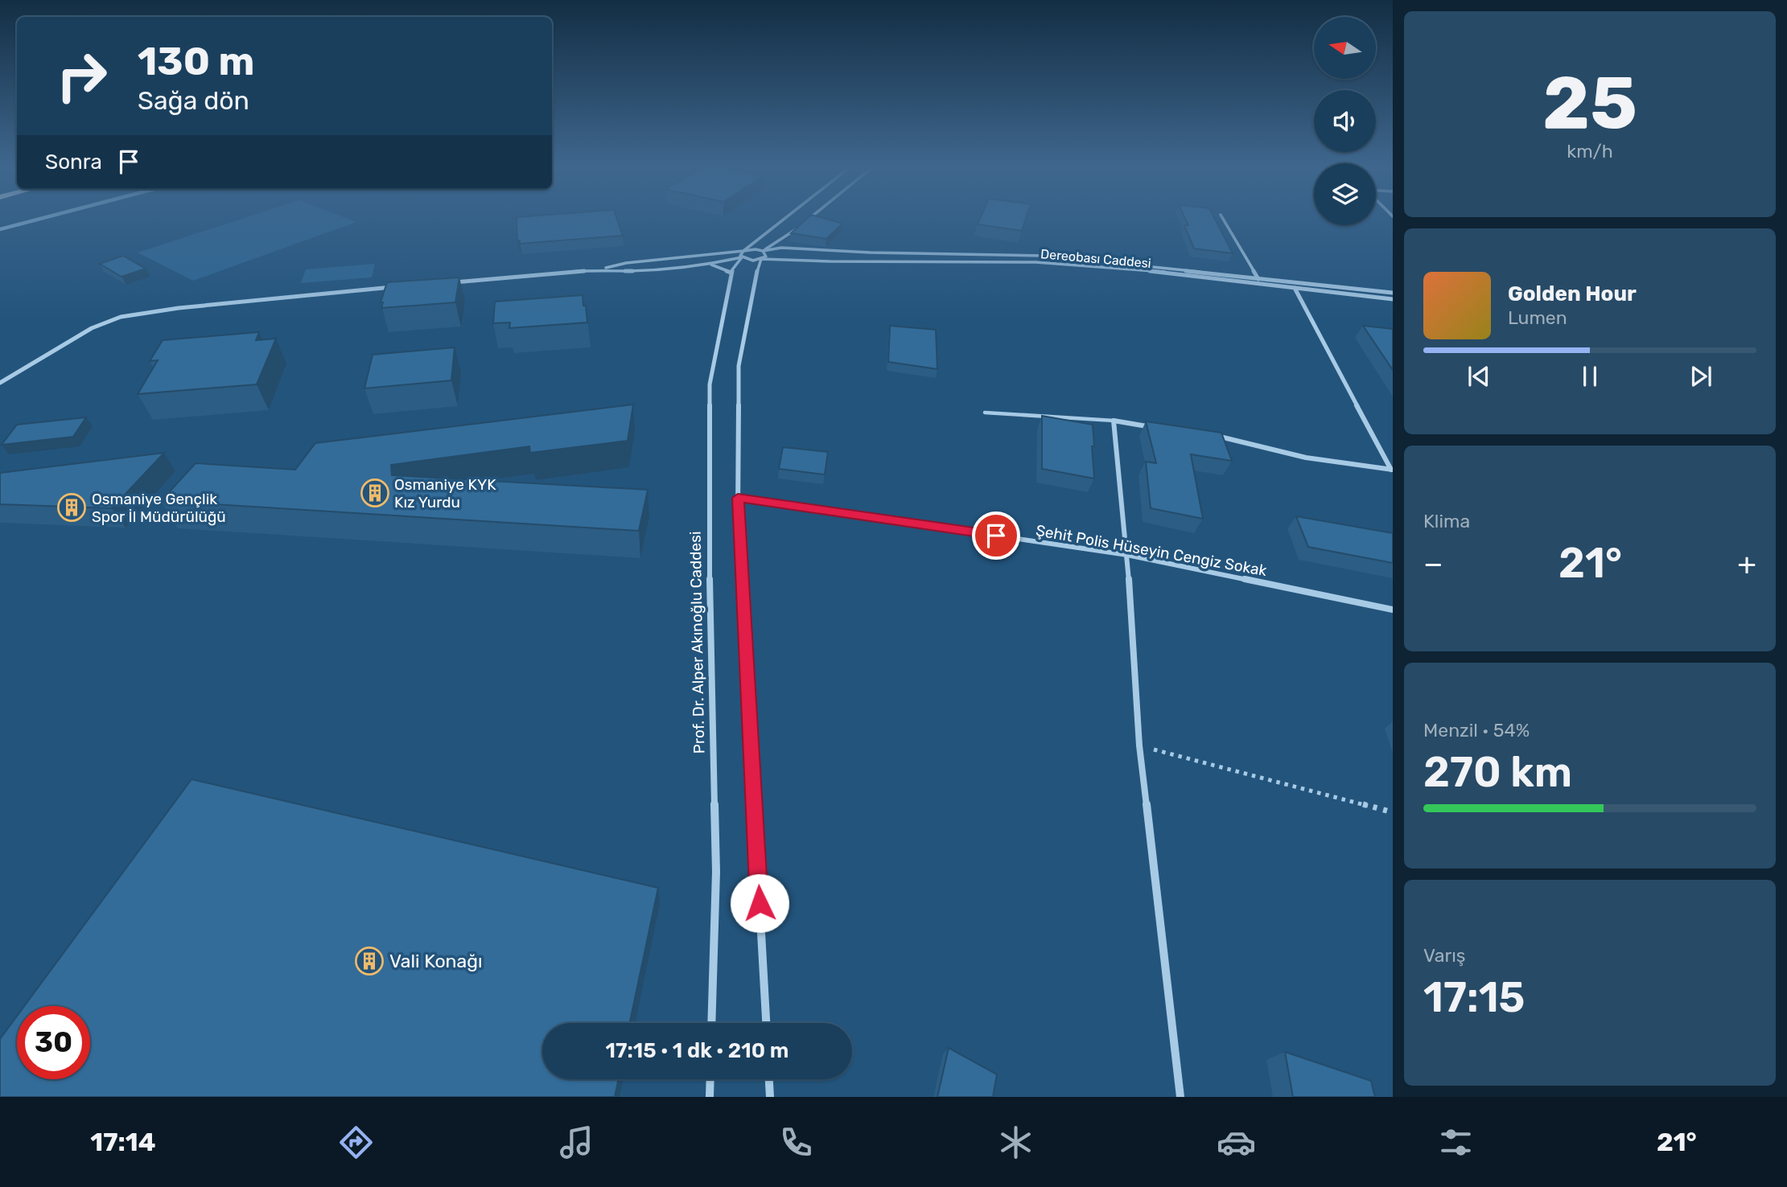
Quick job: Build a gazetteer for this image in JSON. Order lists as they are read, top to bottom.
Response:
{
  "streets": {
    "street": ["Dereobası Caddesi", "Şehit Polis Hüseyin Cengiz Sokak", "Prof. Dr. Alper Akınoğlu Caddesi"]
  },
  "crossings": [
    ["Dereobası Caddesi", "Prof. Dr. Alper Akınoğlu Caddesi"]
  ],
  "places": {
    "building": ["Osmaniye KYK Kız Yurdu", "Osmaniye Gençlik Spor İl Müdürülüğü", "Vali Konağı"]
  },
  "north": "left",
  "page": {
    "tile": [
      ["25", "km/h"],
      "Klima",
      ["Menzil · 54%", "270 km"],
      ["Varış", "17:15"]
    ],
    "turn": ["130 m", "Sağa dön"],
    "then": "Sonra",
    "song": ["Golden Hour", "Lumen"],
    "heat": ["−", "21°", "+"],
    "limit": "30",
    "trip": "17:15 · 1 dk · 210 m",
    "tabs": ["17:14", "21°"]
  }
}
